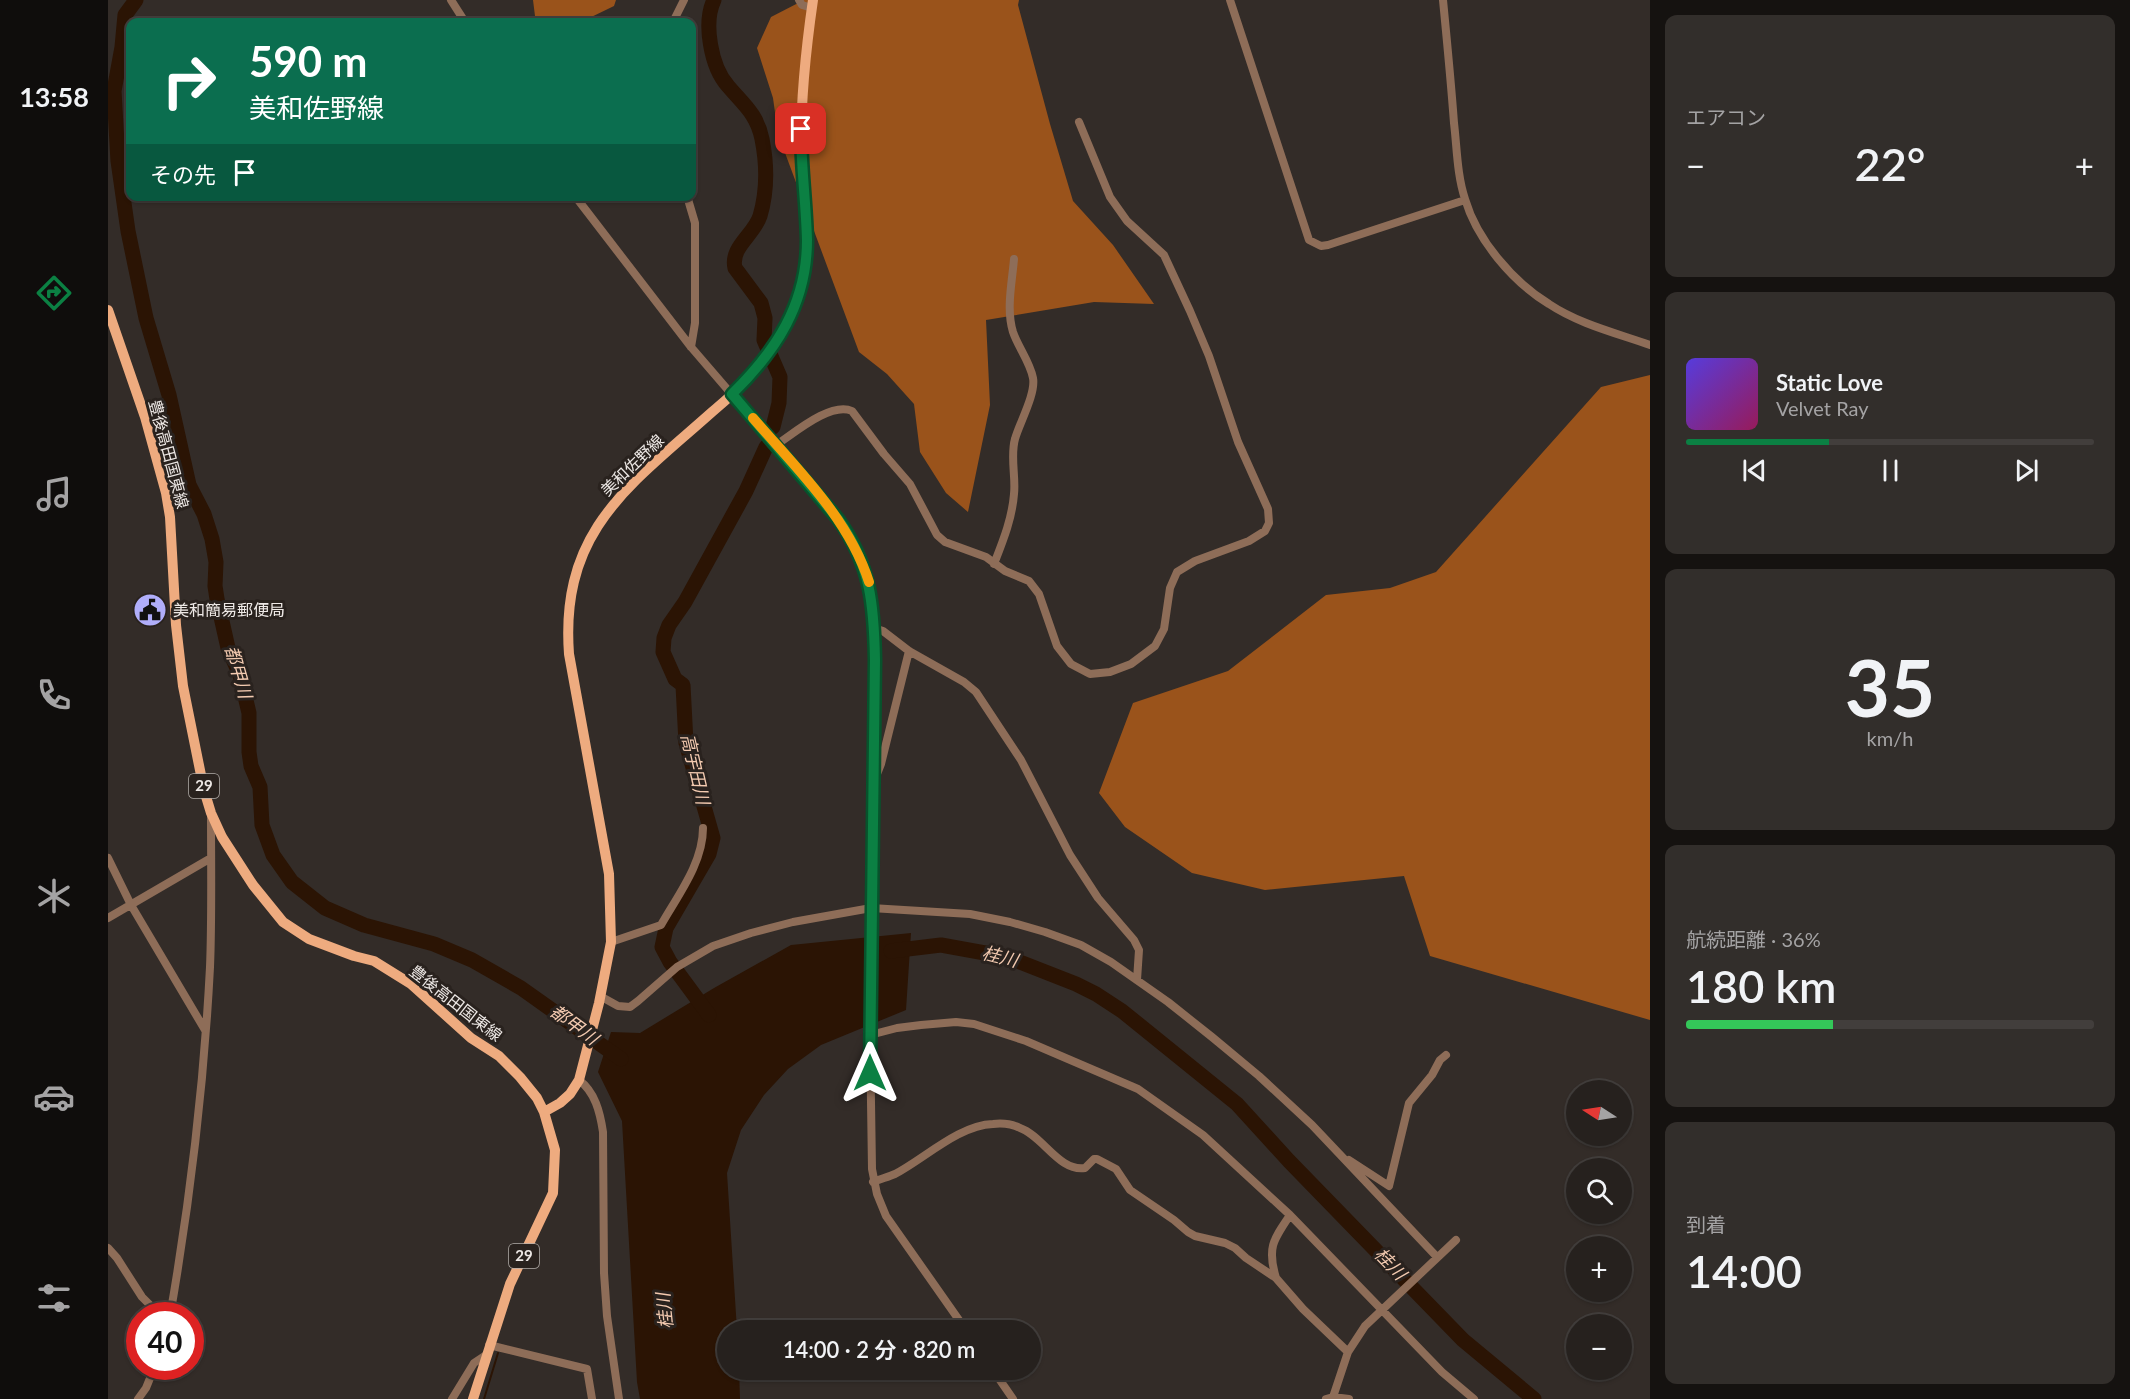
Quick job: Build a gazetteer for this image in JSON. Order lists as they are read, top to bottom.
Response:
{
  "streets": {
    "main road": ["豊後高田国東線", "美和佐野線", "29"]
  },
  "crossings": [
    ["豊後高田国東線", "美和佐野線"]
  ],
  "water": ["都甲川", "高宇田川", "桂川"],
  "places": {
    "public building": ["美和簡易郵便局"]
  },
  "north": "left",
  "page": {
    "tabs": "13:58",
    "tile": [
      "エアコン",
      ["35", "km/h"],
      ["航続距離 · 36%", "180 km"],
      ["到着", "14:00"]
    ],
    "turn": ["590 m", "美和佐野線"],
    "heat": ["−", "22°", "+"],
    "then": "その先",
    "song": ["Static Love", "Velvet Ray"],
    "map_buttons": ["+", "−"],
    "limit": "40",
    "trip": "14:00 · 2 分 · 820 m"
  }
}
